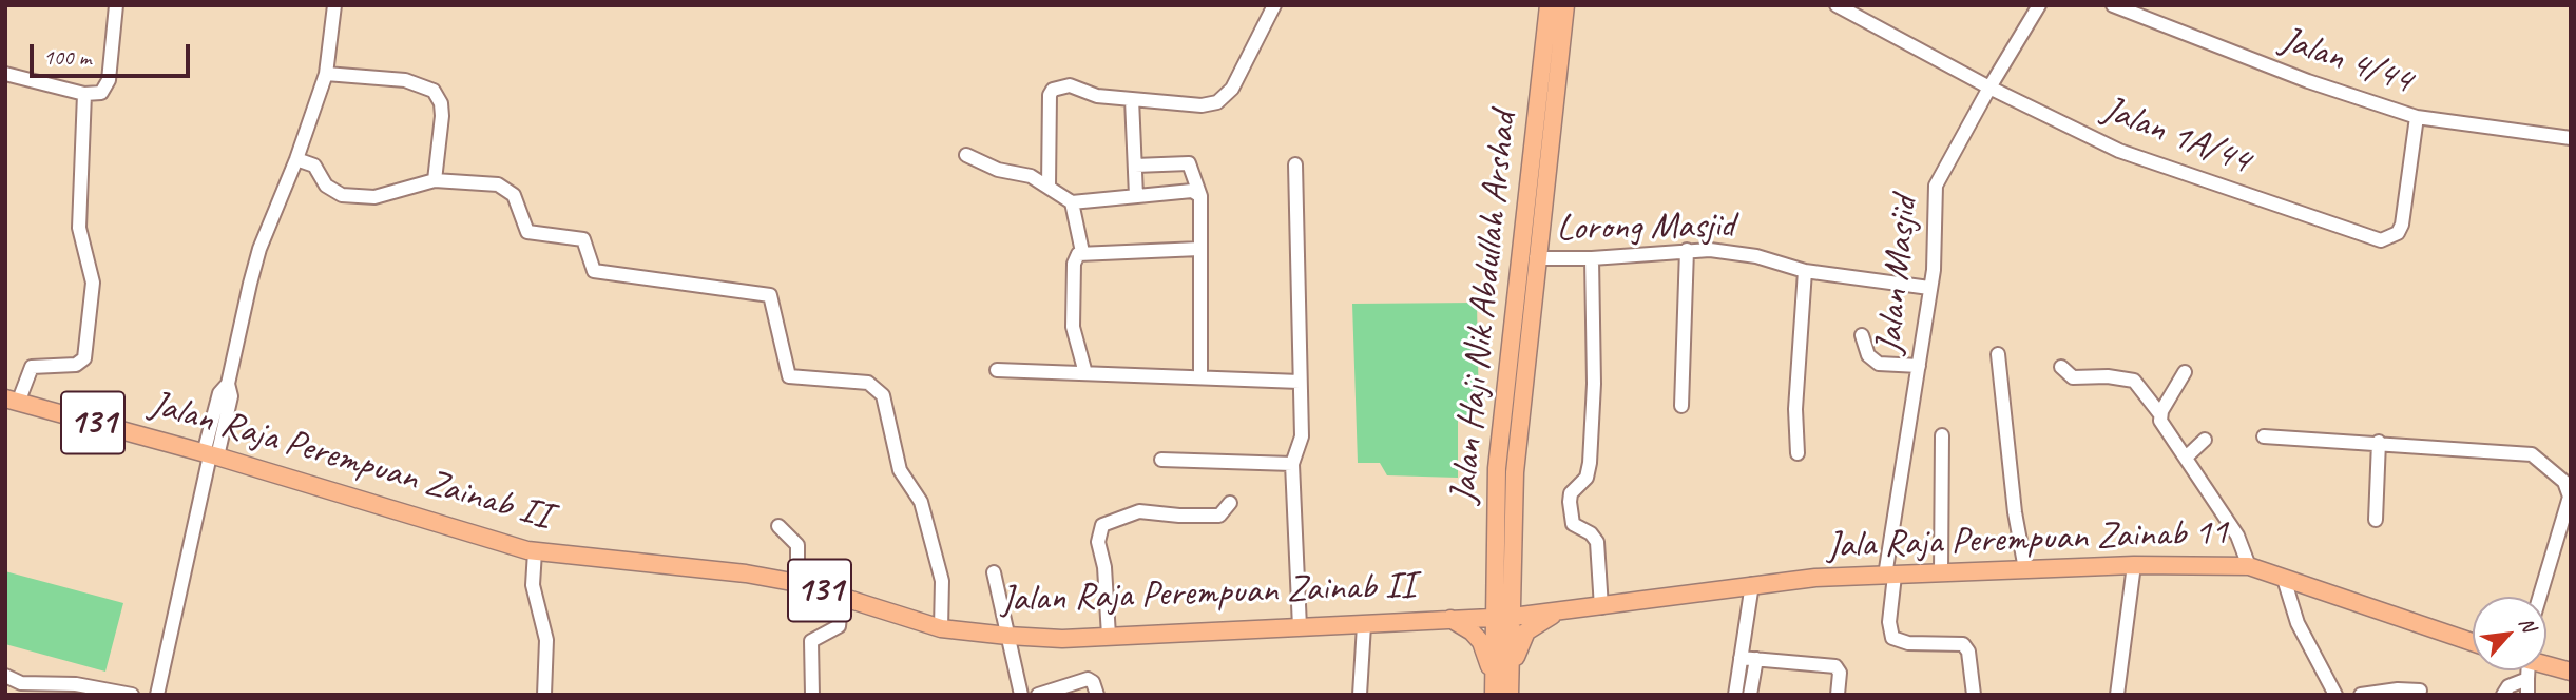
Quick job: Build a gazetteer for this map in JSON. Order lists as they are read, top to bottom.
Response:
{
  "streets": {
    "main road": [
      "Jalan Haji Nik Abdullah Arshad",
      "131",
      "Jalan Raja Perempuan Zainab II",
      "Jala Raja Perempuan Zainab 11"
    ],
    "street": [
      "Jalan 4/44",
      "Jalan 1A/44",
      "Lorong Masjid",
      "Jalan Masjid"
    ]
  },
  "crossings": [
    ["Jalan 4/44", "Jalan 1A/44"],
    ["Jalan 1A/44", "Jalan Masjid"],
    ["Lorong Masjid", "Jalan Masjid"],
    ["Lorong Masjid", "Jalan Haji Nik Abdullah Arshad"],
    ["Jalan Masjid", "Jala Raja Perempuan Zainab 11"],
    ["Jalan Haji Nik Abdullah Arshad", "Jalan Raja Perempuan Zainab II"],
    ["Jalan Raja Perempuan Zainab II", "Jala Raja Perempuan Zainab 11"]
  ],
  "scale_bar": "100 m",
  "north": "top right"
}
